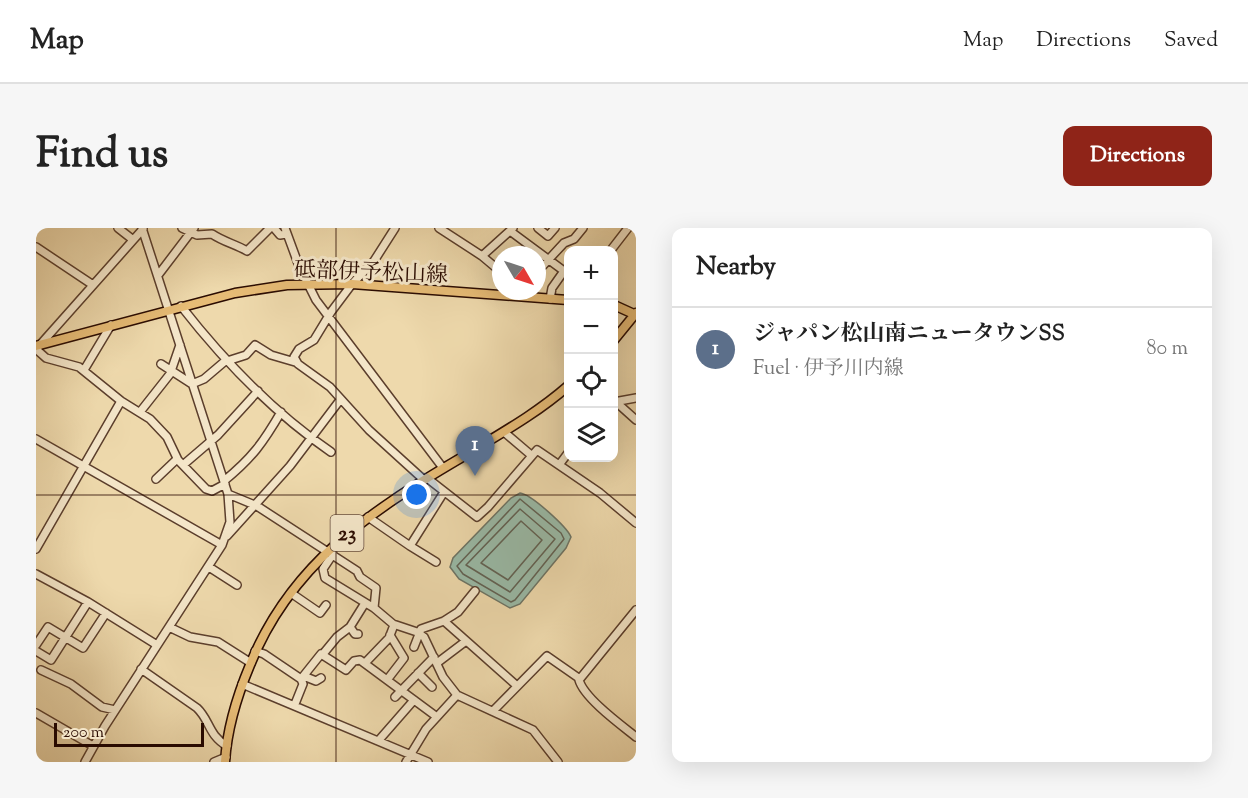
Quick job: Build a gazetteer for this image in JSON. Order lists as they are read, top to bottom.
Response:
{
  "streets": {
    "main road": ["砥部伊予松山線", "23"]
  },
  "scale_bar": "200 m",
  "north": "bottom right",
  "page": {
    "header": "Map",
    "nav": ["Map", "Directions", "Saved"],
    "title": "Find us",
    "buttons": "Directions",
    "heading": "Nearby",
    "map_buttons": ["+", "−"],
    "list": [
      {
        "mark": "1",
        "name": "ジャパン松山南ニュータウンSS",
        "note": "Fuel · 伊予川内線",
        "value": "80 m"
      }
    ],
    "pins": "1",
    "scale": "200 m"
  }
}
